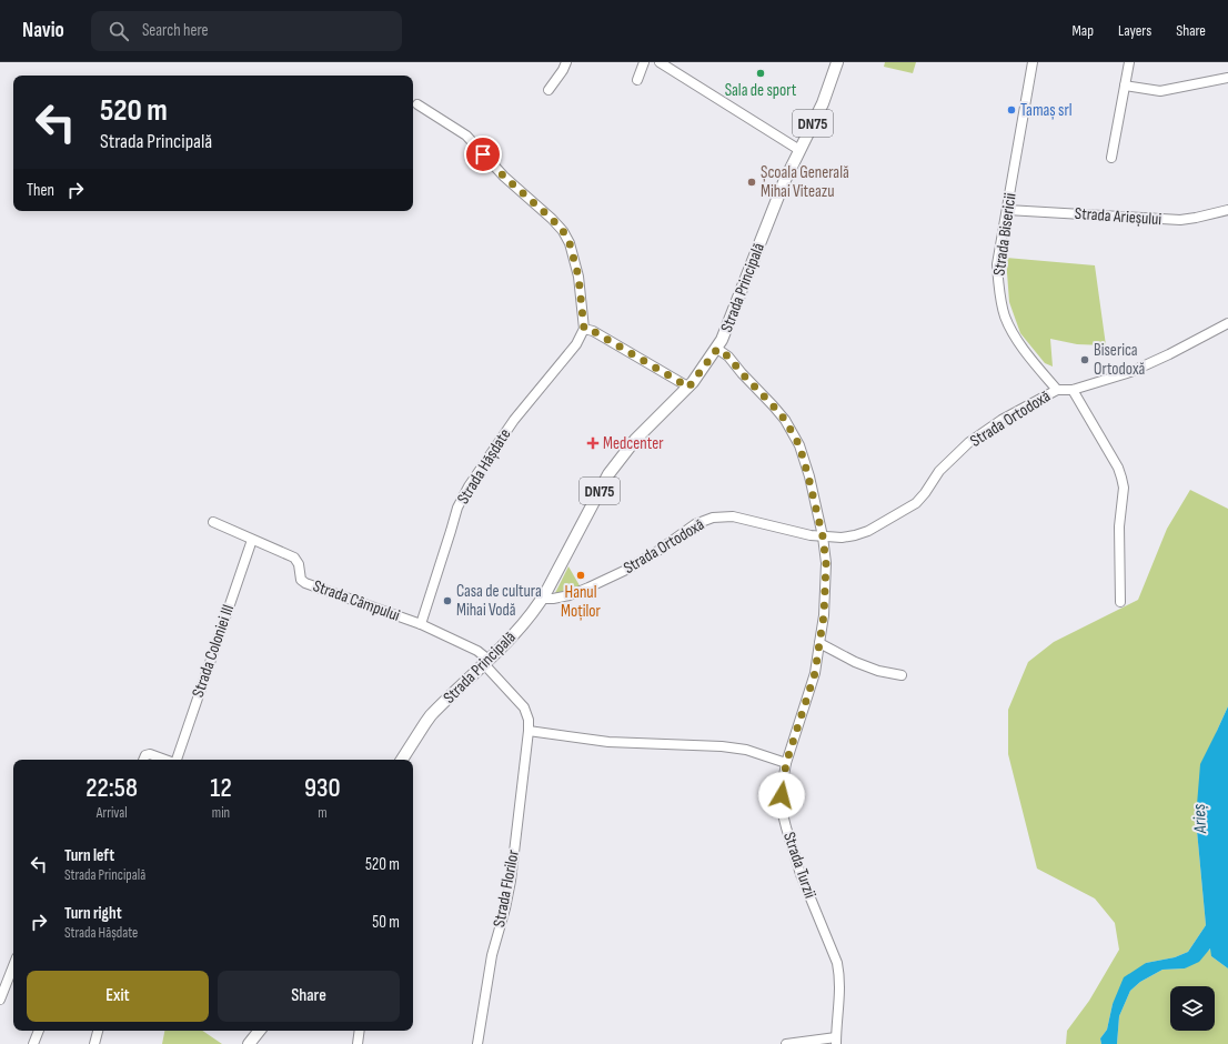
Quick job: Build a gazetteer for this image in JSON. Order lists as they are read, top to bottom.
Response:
{
  "streets": {
    "main road": ["DN75", "Strada Principală"],
    "street": [
      "Strada Arieșului",
      "Strada Bisericii",
      "Strada Ortodoxă",
      "Strada Hășdate",
      "Strada Câmpului",
      "Strada Coloniei III",
      "Strada Turzii",
      "Strada Florilor"
    ]
  },
  "crossings": [
    ["Strada Arieșului", "Strada Bisericii"],
    ["Strada Bisericii", "Strada Ortodoxă"],
    ["Strada Principală", "Strada Ortodoxă"],
    ["Strada Principală", "Strada Câmpului"],
    ["Strada Principală", "Strada Turzii"],
    ["Strada Principală", "Strada Florilor"],
    ["Strada Ortodoxă", "Strada Turzii"],
    ["Strada Hășdate", "Strada Câmpului"],
    ["Strada Câmpului", "Strada Coloniei III"],
    ["Strada Câmpului", "Strada Florilor"]
  ],
  "water": ["Arieș"],
  "places": {
    "other": [
      "Sala de sport",
      "Tamaș srl",
      "Școala Generală Mihai Viteazu",
      "Biserica Ortodoxă",
      "Hanul Moților",
      "Casa de cultura Mihai Vodă"
    ],
    "health": ["Medcenter"]
  },
  "page": {
    "header": "Navio",
    "search": "Search here",
    "nav": ["Map", "Layers", "Share"],
    "turn": ["520 m", "Strada Principală"],
    "then": "Then",
    "eta": [
      "22:58",
      "Arrival",
      "12",
      "min",
      "930",
      "m"
    ],
    "list": [
      {
        "name": "Turn left",
        "note": "Strada Principală",
        "value": "520 m"
      },
      {
        "name": "Turn right",
        "note": "Strada Hășdate",
        "value": "50 m"
      }
    ],
    "buttons": ["Exit", "Share"]
  }
}
